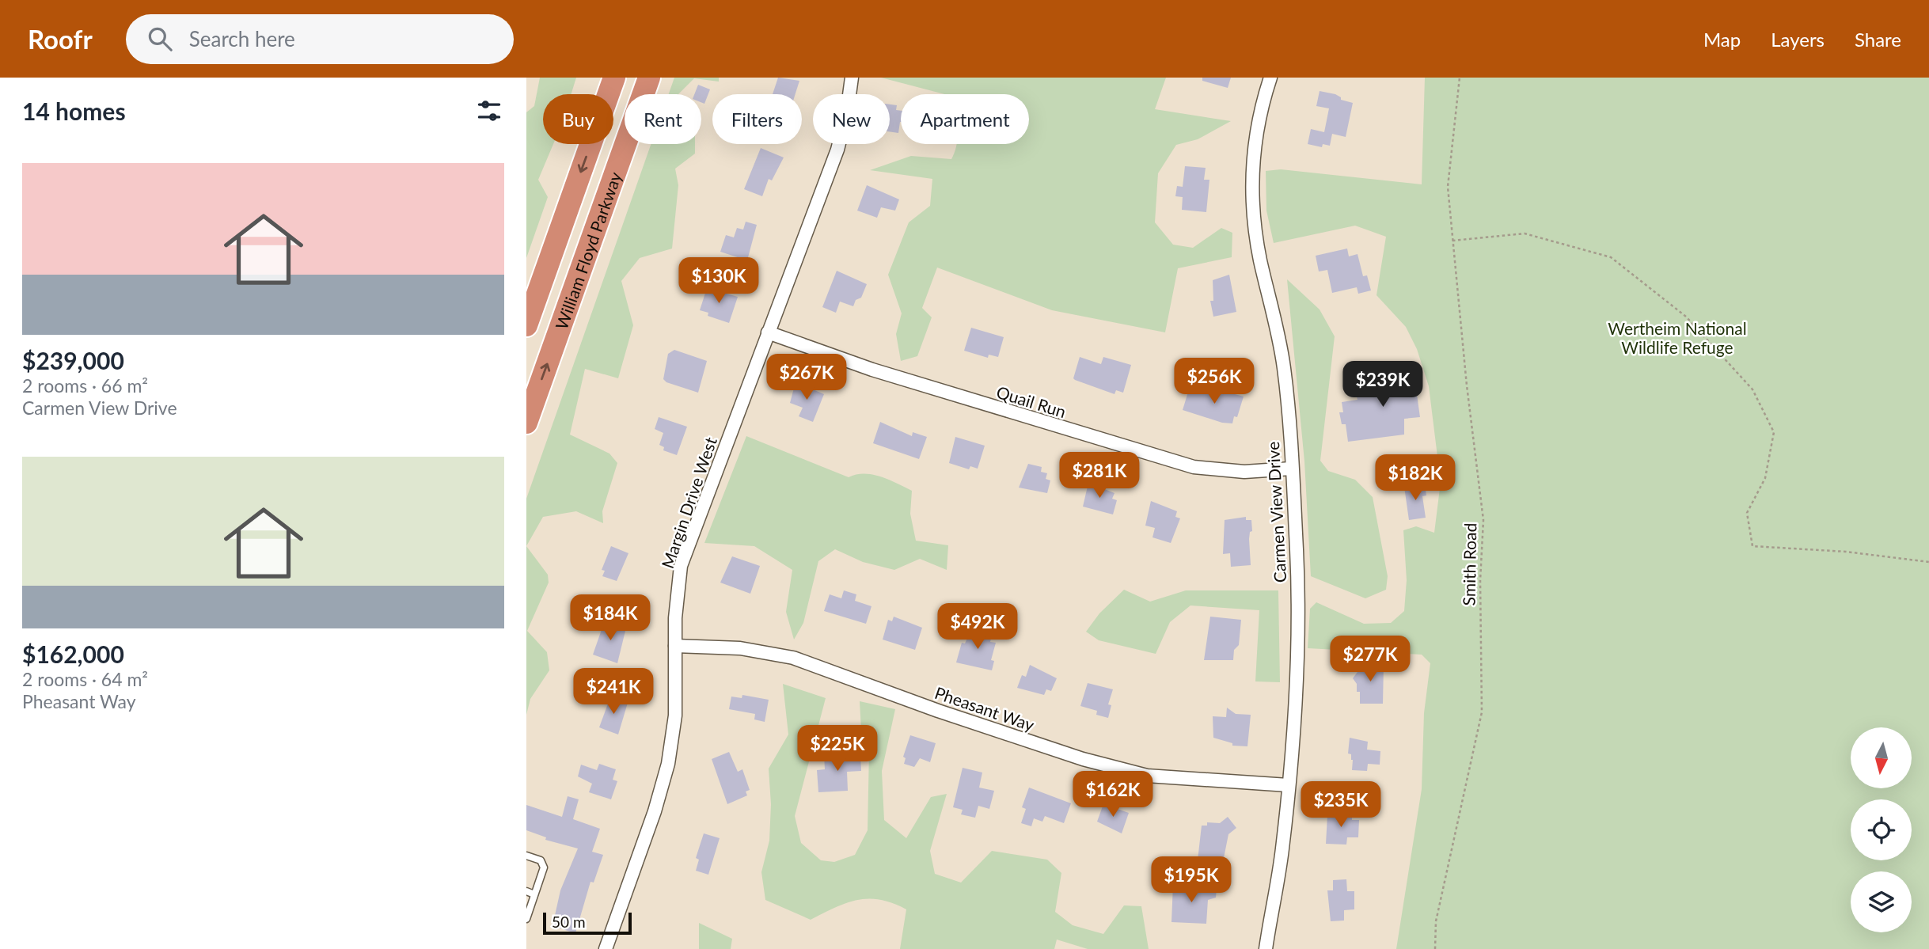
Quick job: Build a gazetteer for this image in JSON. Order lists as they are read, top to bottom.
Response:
{
  "streets": {
    "highway": ["William Floyd Parkway"],
    "street": [
      "Quail Run",
      "Margin Drive West",
      "Carmen View Drive",
      "Pheasant Way"
    ],
    "path": ["Smith Road"]
  },
  "crossings": [
    ["Quail Run", "Margin Drive West"],
    ["Quail Run", "Carmen View Drive"],
    ["Margin Drive West", "Pheasant Way"],
    ["Carmen View Drive", "Pheasant Way"]
  ],
  "parks": ["Wertheim National Wildlife Refuge"],
  "scale_bar": "50 m",
  "north": "bottom",
  "page": {
    "header": "Roofr",
    "search": "Search here",
    "nav": ["Map", "Layers", "Share"],
    "heading": "14 homes",
    "chip": [
      "Buy",
      "Rent",
      "Filters",
      "New",
      "Apartment"
    ],
    "list": [
      {
        "name": "$239,000",
        "note": "2 rooms · 66 m² · Carmen View Drive"
      },
      {
        "name": "$162,000",
        "note": "2 rooms · 64 m² · Pheasant Way"
      }
    ],
    "price": [
      "$130K",
      "$267K",
      "$256K",
      "$239K",
      "$281K",
      "$182K",
      "$184K",
      "$492K",
      "$277K",
      "$241K",
      "$225K",
      "$162K",
      "$235K",
      "$195K"
    ],
    "scale": "50 m"
  }
}
